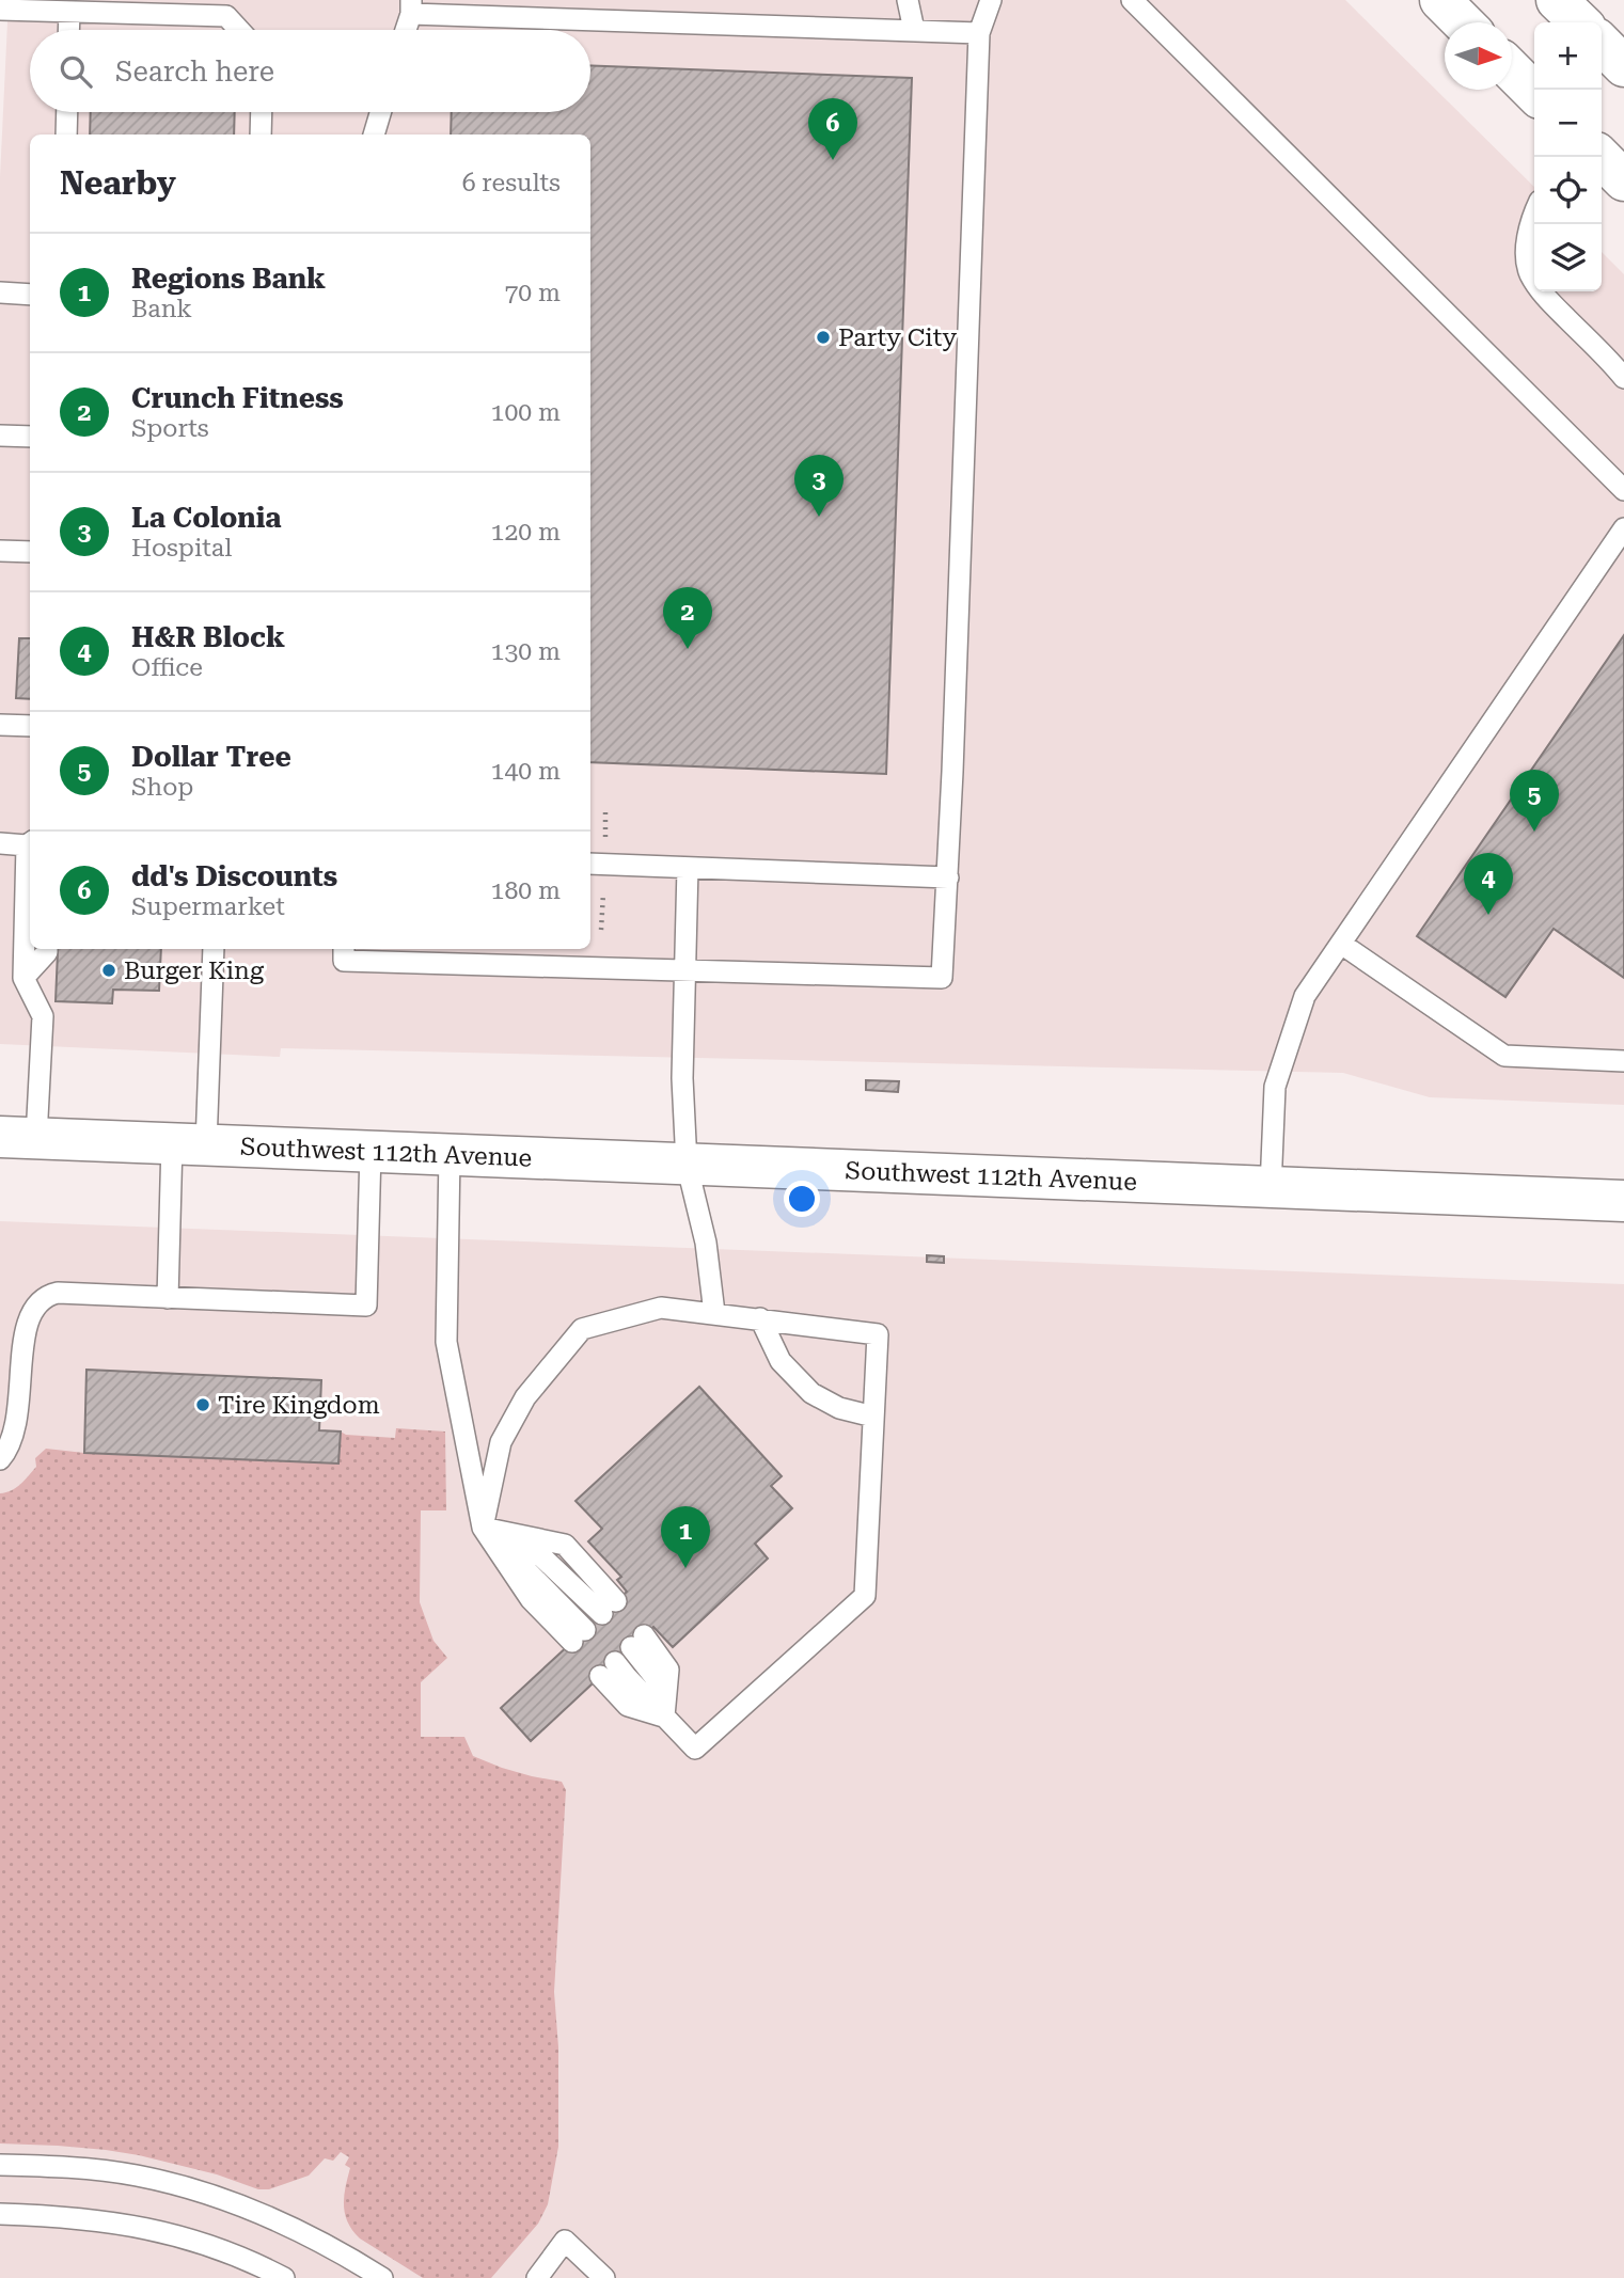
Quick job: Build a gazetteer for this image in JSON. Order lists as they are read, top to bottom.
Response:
{
  "streets": {
    "main road": ["Southwest 112th Avenue"]
  },
  "places": ["Party City", "Burger King", "Tire Kingdom"],
  "north": "right",
  "page": {
    "map_buttons": ["+", "−"],
    "search": "Search here",
    "pins": [
      "6",
      "3",
      "2",
      "5",
      "4",
      "1"
    ],
    "heading": ["Nearby", "6 results"],
    "list": [
      {
        "mark": "1",
        "name": "Regions Bank",
        "note": "Bank",
        "value": "70 m"
      },
      {
        "mark": "2",
        "name": "Crunch Fitness",
        "note": "Sports",
        "value": "100 m"
      },
      {
        "mark": "3",
        "name": "La Colonia",
        "note": "Hospital",
        "value": "120 m"
      },
      {
        "mark": "4",
        "name": "H&R Block",
        "note": "Office",
        "value": "130 m"
      },
      {
        "mark": "5",
        "name": "Dollar Tree",
        "note": "Shop",
        "value": "140 m"
      },
      {
        "mark": "6",
        "name": "dd's Discounts",
        "note": "Supermarket",
        "value": "180 m"
      }
    ]
  }
}
